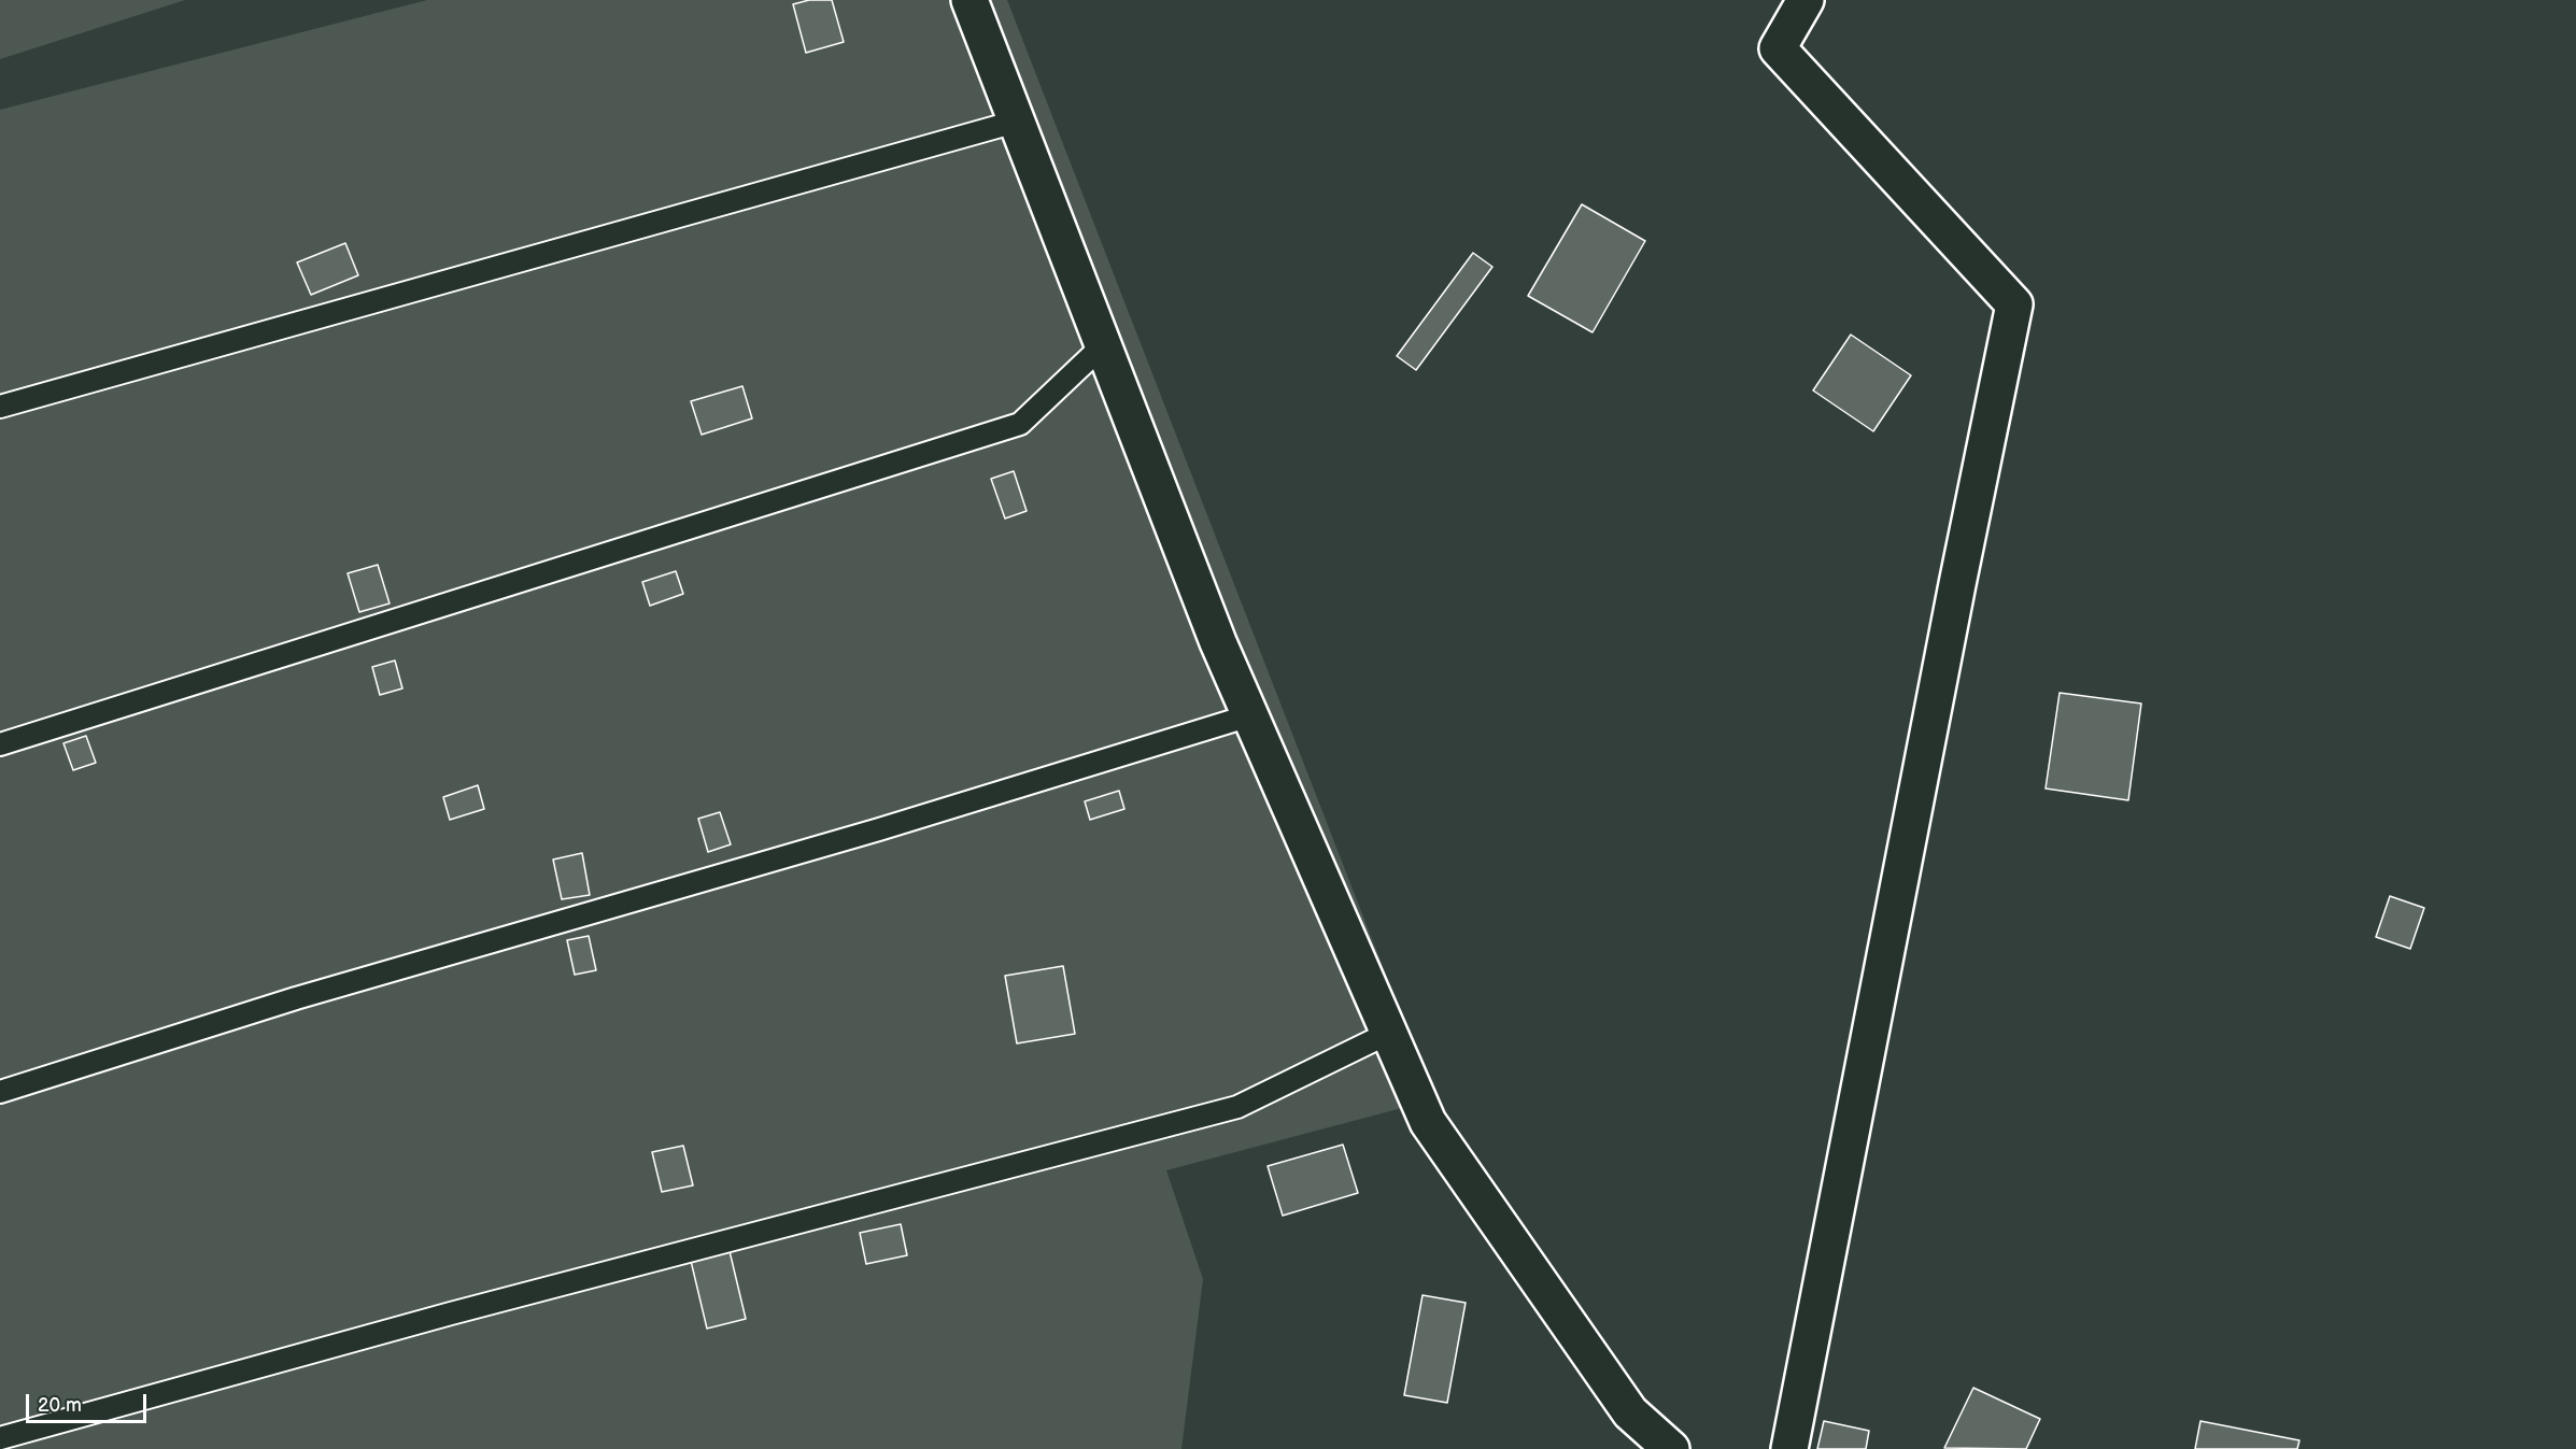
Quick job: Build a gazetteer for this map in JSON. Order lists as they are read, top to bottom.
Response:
{
  "scale_bar": "20 m"
}
